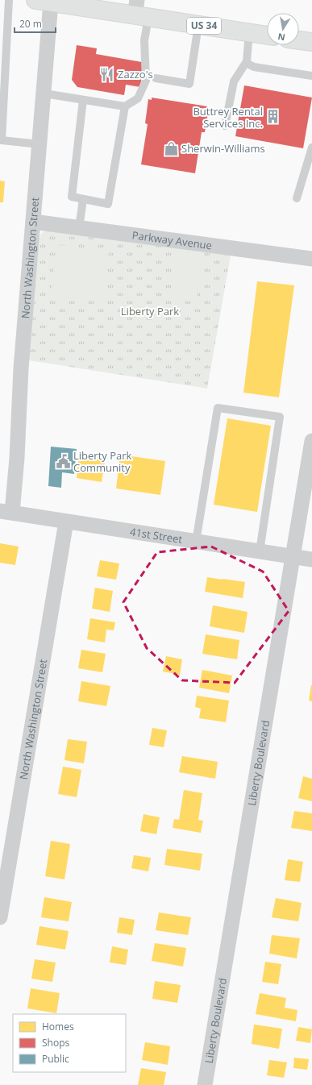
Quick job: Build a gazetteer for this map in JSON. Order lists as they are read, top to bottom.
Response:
{
  "streets": {
    "main road": ["US 34"],
    "street": [
      "Parkway Avenue",
      "North Washington Street",
      "41st Street",
      "Liberty Boulevard"
    ]
  },
  "crossings": [
    ["US 34", "North Washington Street"],
    ["Parkway Avenue", "North Washington Street"],
    ["North Washington Street", "41st Street"],
    ["41st Street", "Liberty Boulevard"]
  ],
  "parks": ["Liberty Park"],
  "places": {
    "restaurant": ["Zazzo's"],
    "building": ["Buttrey Rental Services Inc."],
    "shop": ["Sherwin-Williams"],
    "public building": ["Liberty Park Community"]
  },
  "legend": ["Homes", "Shops", "Public"],
  "scale_bar": "20 m",
  "north": "bottom"
}
